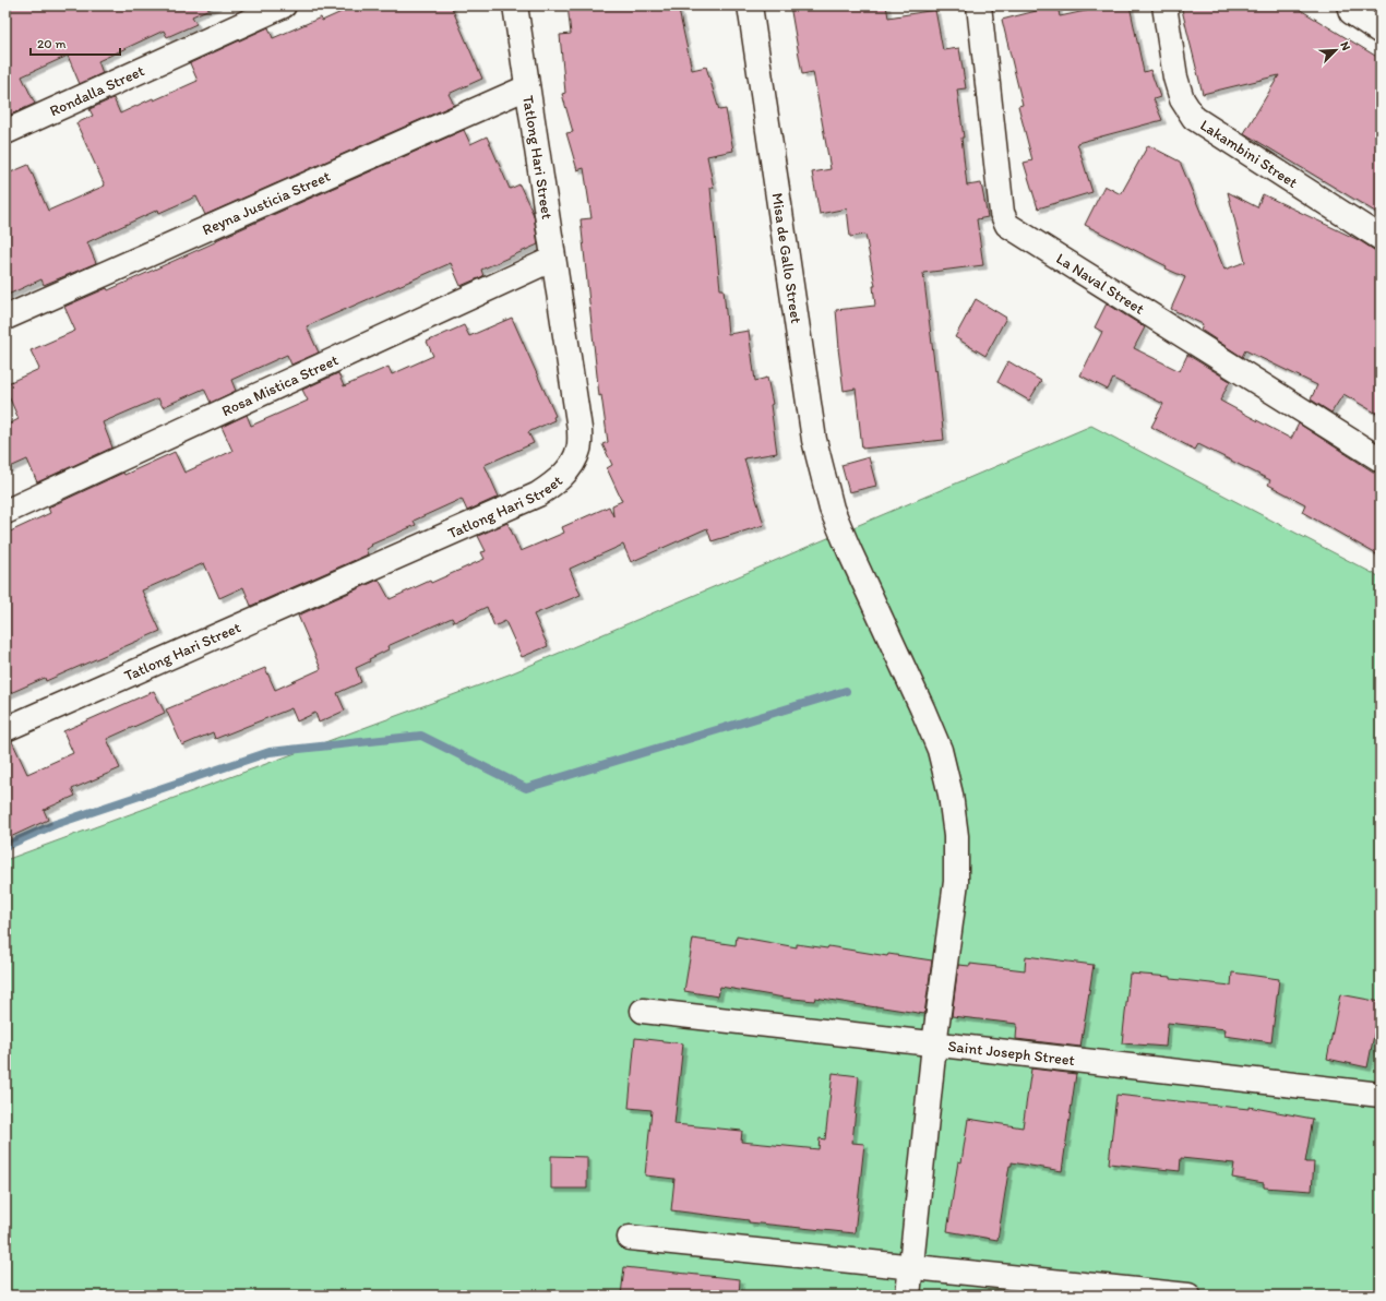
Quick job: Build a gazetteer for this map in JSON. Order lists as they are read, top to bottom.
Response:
{
  "streets": {
    "street": [
      "Rondalla Street",
      "Lakambini Street",
      "Tatlong Hari Street",
      "Reyna Justicia Street",
      "Misa de Gallo Street",
      "La Naval Street",
      "Rosa Mistica Street",
      "Saint Joseph Street"
    ]
  },
  "crossings": [
    ["Tatlong Hari Street", "Reyna Justicia Street"],
    ["Tatlong Hari Street", "Rosa Mistica Street"],
    ["Misa de Gallo Street", "Saint Joseph Street"]
  ],
  "scale_bar": "20 m",
  "north": "top right"
}
